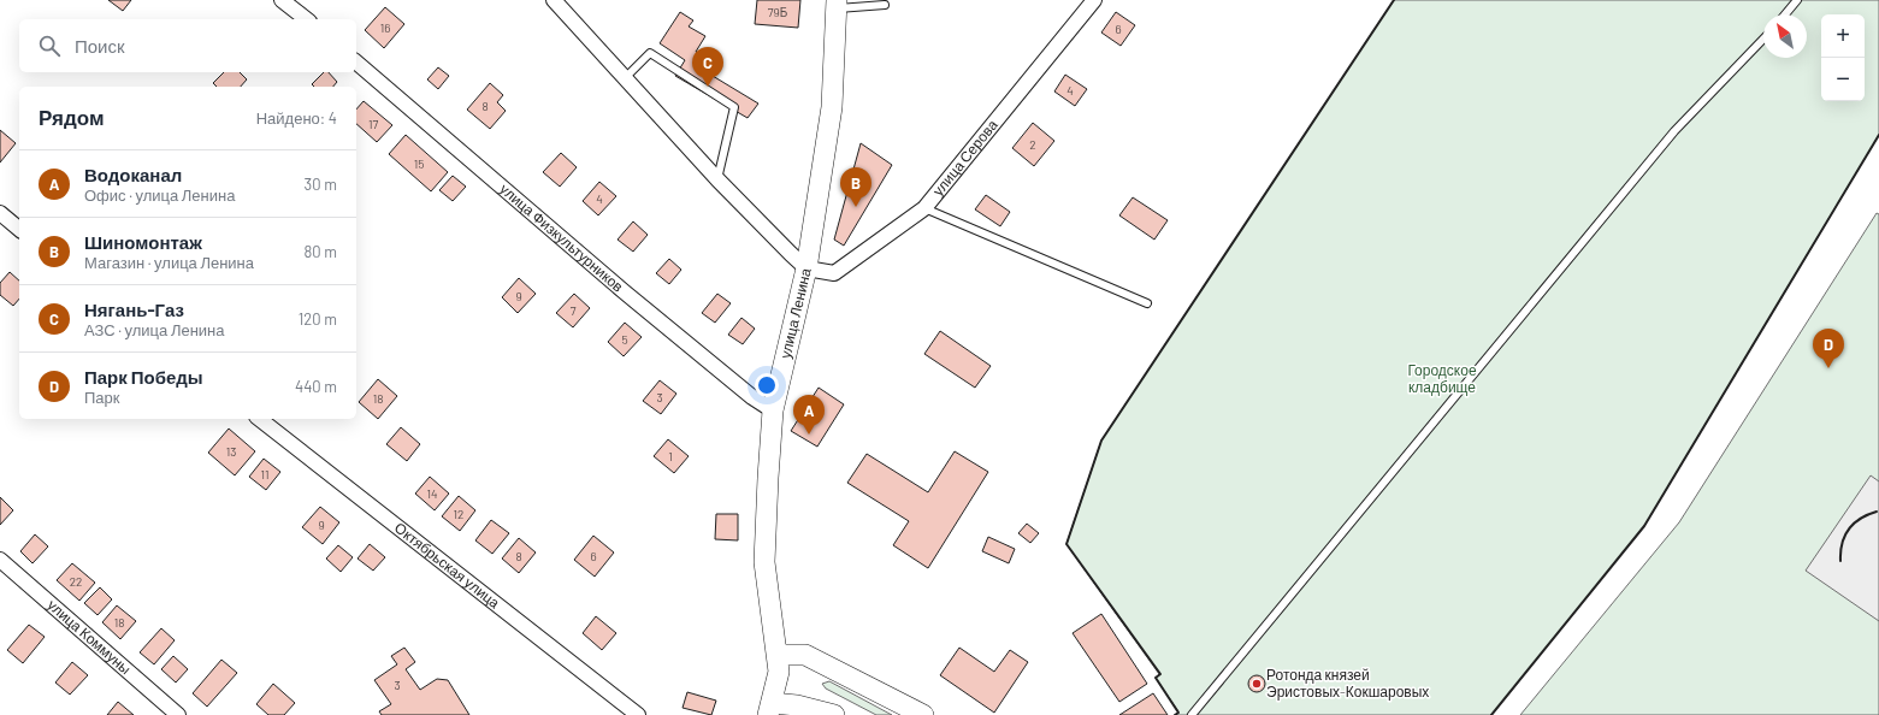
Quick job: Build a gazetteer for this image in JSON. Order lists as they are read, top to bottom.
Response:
{
  "streets": {
    "street": [
      "улица Серова",
      "улица Физкультурников",
      "улица Ленина",
      "Октябрьская улица",
      "улица Коммуны"
    ]
  },
  "crossings": [
    ["улица Серова", "улица Ленина"],
    ["улица Физкультурников", "улица Ленина"]
  ],
  "parks": ["Городское кладбище"],
  "places": ["Ротонда князей Эристовых-Кокшаровых"],
  "house_numbers": [
    "79Б",
    "16",
    "6",
    "4",
    "8",
    "17",
    "2",
    "15",
    "4",
    "9",
    "7",
    "5",
    "3",
    "18",
    "13",
    "1",
    "11",
    "14",
    "12",
    "9",
    "8",
    "6",
    "22",
    "18",
    "3"
  ],
  "north": "top left",
  "page": {
    "map_buttons": ["+", "−"],
    "search": "Поиск",
    "pins": [
      "C",
      "B",
      "D",
      "A"
    ],
    "heading": ["Рядом", "Найдено: 4"],
    "list": [
      {
        "mark": "A",
        "name": "Водоканал",
        "note": "Офис · улица Ленина",
        "value": "30 m"
      },
      {
        "mark": "B",
        "name": "Шиномонтаж",
        "note": "Магазин · улица Ленина",
        "value": "80 m"
      },
      {
        "mark": "C",
        "name": "Нягань-Газ",
        "note": "АЗС · улица Ленина",
        "value": "120 m"
      },
      {
        "mark": "D",
        "name": "Парк Победы",
        "note": "Парк",
        "value": "440 m"
      }
    ]
  }
}
